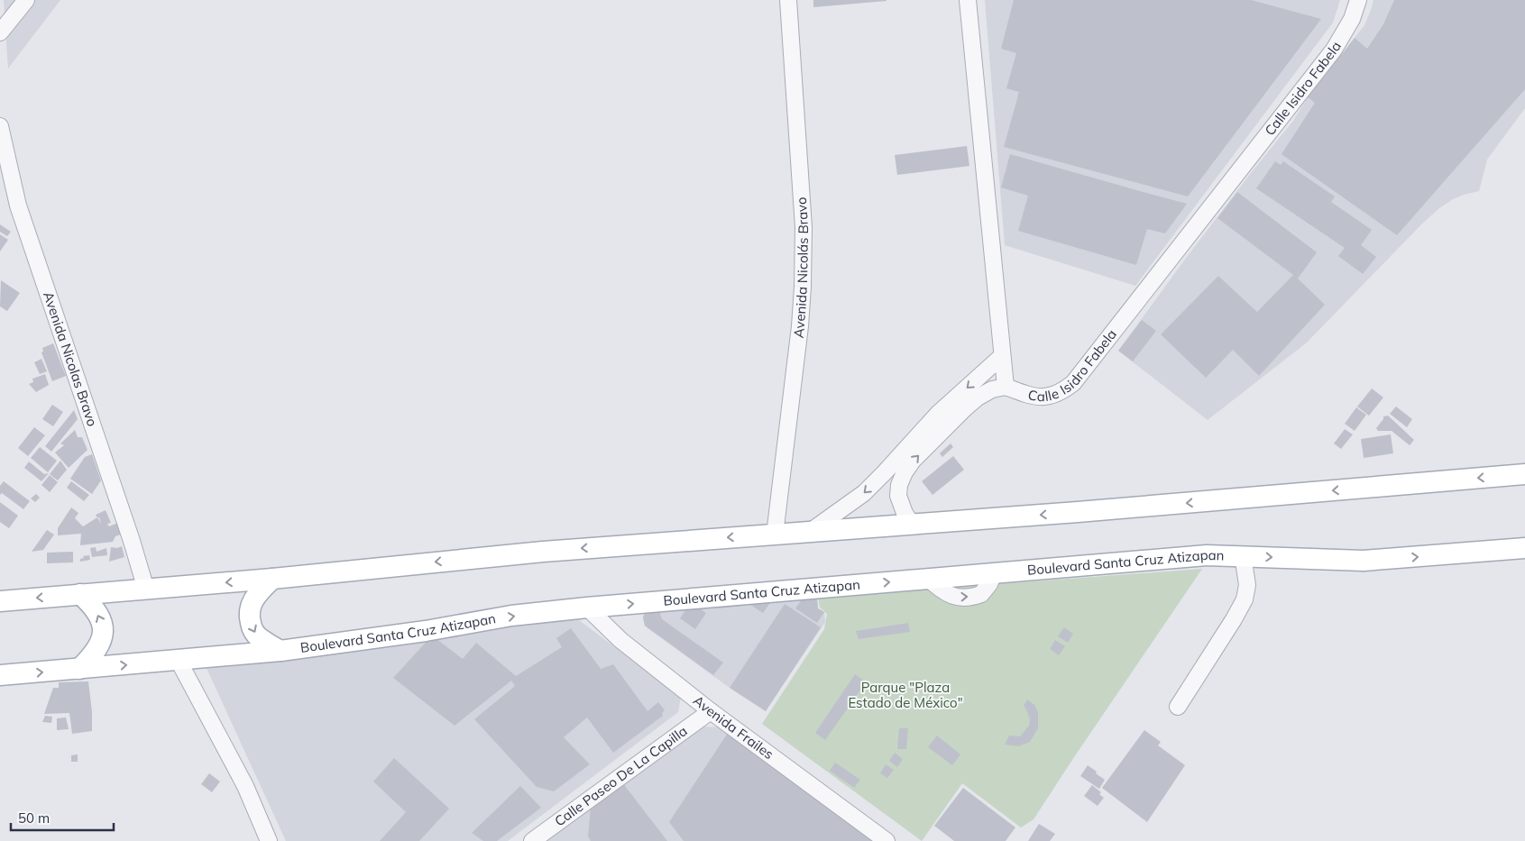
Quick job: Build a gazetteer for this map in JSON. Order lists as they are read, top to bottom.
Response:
{
  "streets": {
    "main road": ["Boulevard Santa Cruz Atizapan"],
    "street": [
      "Calle Isidro Fabela",
      "Avenida Nicolás Bravo",
      "Avenida Nicolas Bravo",
      "Avenida Frailes",
      "Calle Paseo De La Capilla"
    ]
  },
  "crossings": [
    ["Boulevard Santa Cruz Atizapan", "Avenida Frailes"],
    ["Avenida Frailes", "Calle Paseo De La Capilla"]
  ],
  "parks": ["Parque \"Plaza Estado de México\""],
  "scale_bar": "50 m"
}
